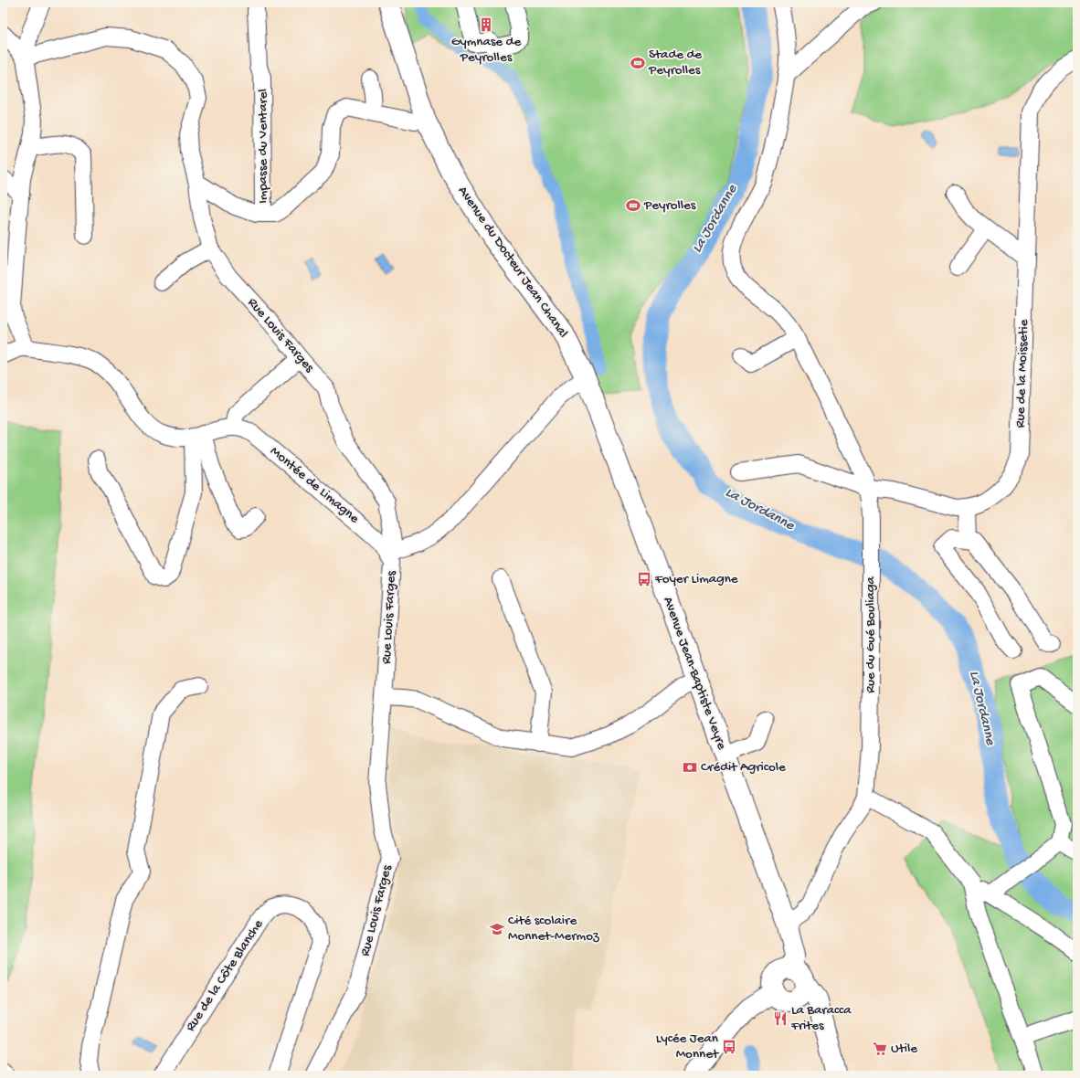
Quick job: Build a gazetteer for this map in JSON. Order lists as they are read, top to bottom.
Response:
{
  "streets": {
    "main road": ["Avenue du Docteur Jean Chanal", "Avenue Jean-Baptiste Veyre"],
    "street": [
      "Impasse du Ventarel",
      "Rue Louis Farges",
      "Rue de la Moissetie",
      "Montée de Limagne",
      "Rue du Gué Bouliaga",
      "Rue de la Côte Blanche"
    ]
  },
  "crossings": [
    ["Avenue du Docteur Jean Chanal", "Avenue Jean-Baptiste Veyre"],
    ["Rue Louis Farges", "Montée de Limagne"],
    ["Rue de la Moissetie", "Rue du Gué Bouliaga"],
    ["Rue du Gué Bouliaga", "Avenue Jean-Baptiste Veyre"]
  ],
  "water": ["La Jordanne"],
  "places": {
    "building": ["Gymnase de Peyrolles"],
    "sports": ["Stade de Peyrolles", "Peyrolles"],
    "bus stop": ["Foyer Limagne", "Lycée Jean Monnet"],
    "bank": ["Crédit Agricole"],
    "school or university": ["Cité scolaire Monnet-Mermoz"],
    "restaurant": ["La Baracca Frites"],
    "supermarket": ["Utile"]
  }
}
